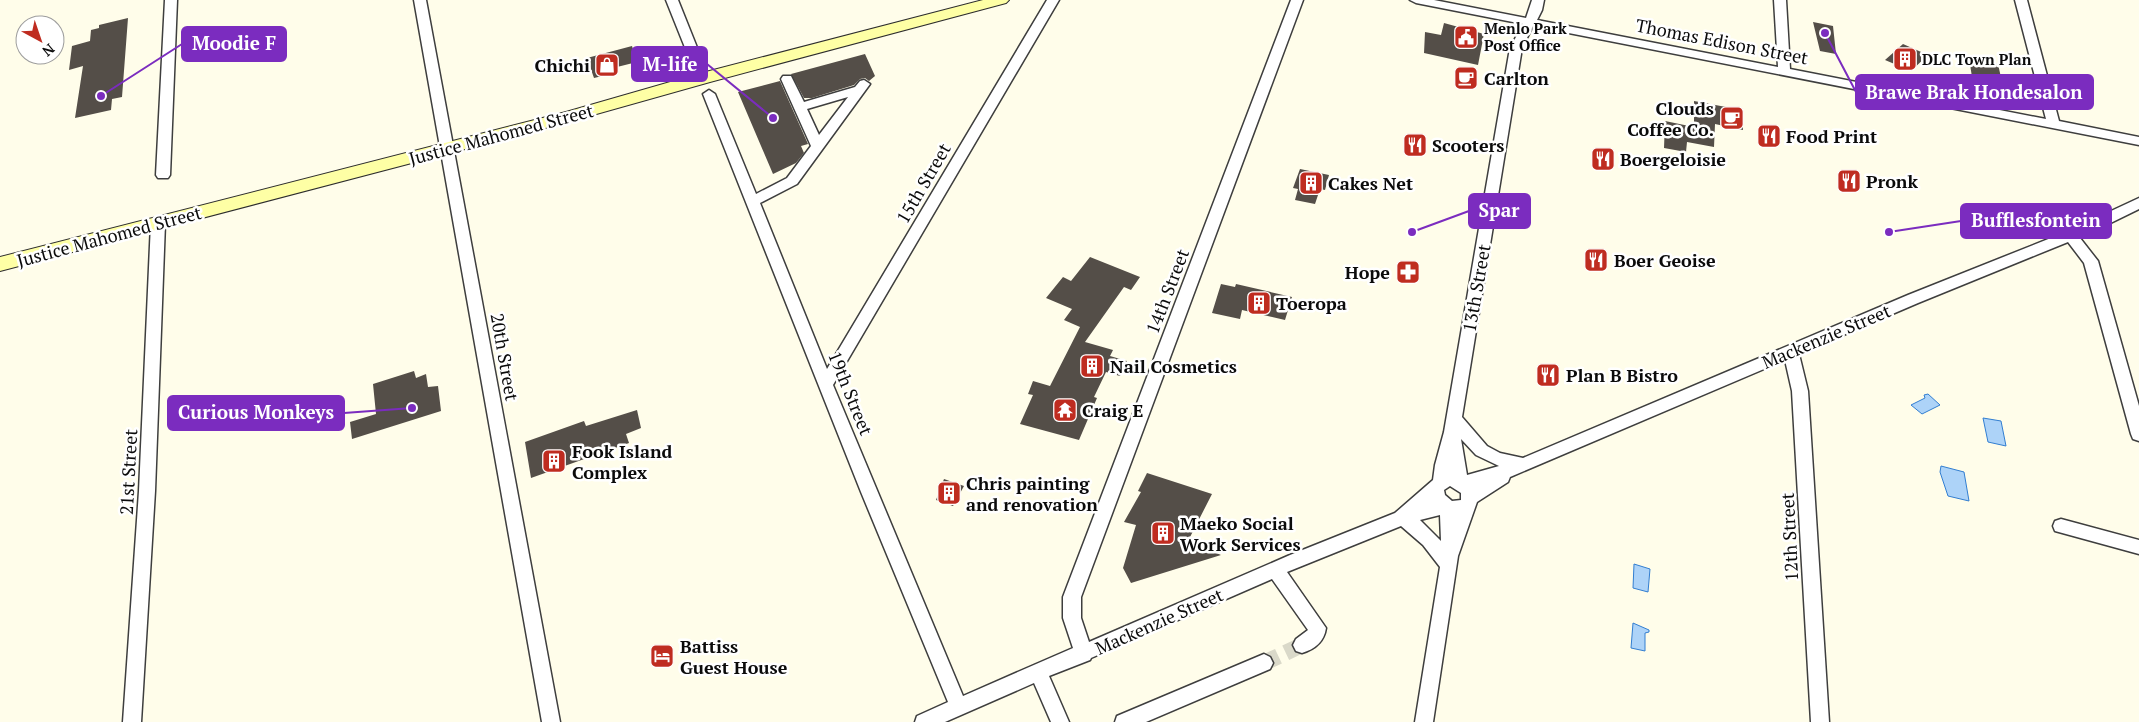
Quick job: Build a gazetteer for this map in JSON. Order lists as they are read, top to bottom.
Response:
{
  "streets": {
    "main road": ["Justice Mahomed Street"],
    "street": [
      "Thomas Edison Street",
      "15th Street",
      "13th Street",
      "14th Street",
      "Mackenzie Street",
      "20th Street",
      "19th Street",
      "21st Street",
      "12th Street"
    ]
  },
  "crossings": [
    ["Thomas Edison Street", "13th Street"],
    ["Justice Mahomed Street", "20th Street"],
    ["Justice Mahomed Street", "21st Street"],
    ["15th Street", "19th Street"],
    ["13th Street", "Mackenzie Street"],
    ["14th Street", "Mackenzie Street"],
    ["Mackenzie Street", "19th Street"],
    ["Mackenzie Street", "12th Street"]
  ],
  "places": {
    "other": [
      "Brawe Brak Hondesalon",
      "Moodie F",
      "M-life",
      "Spar",
      "Bufflesfontein",
      "Curious Monkeys"
    ],
    "public building": ["Menlo Park Post Office"],
    "building": [
      "DLC Town Plan",
      "Cakes Net",
      "Toeropa",
      "Nail Cosmetics",
      "Fook Island Complex",
      "Chris painting and renovation",
      "Maeko Social Work Services"
    ],
    "shop": ["Chichi"],
    "cafe": ["Carlton", "Clouds Coffee Co."],
    "restaurant": [
      "Food Print",
      "Scooters",
      "Boergeloisie",
      "Pronk",
      "Boer Geoise",
      "Plan B Bistro"
    ],
    "pharmacy": ["Hope"],
    "temple": ["Craig E"],
    "hotel": ["Battiss Guest House"]
  },
  "north": "bottom right"
}
